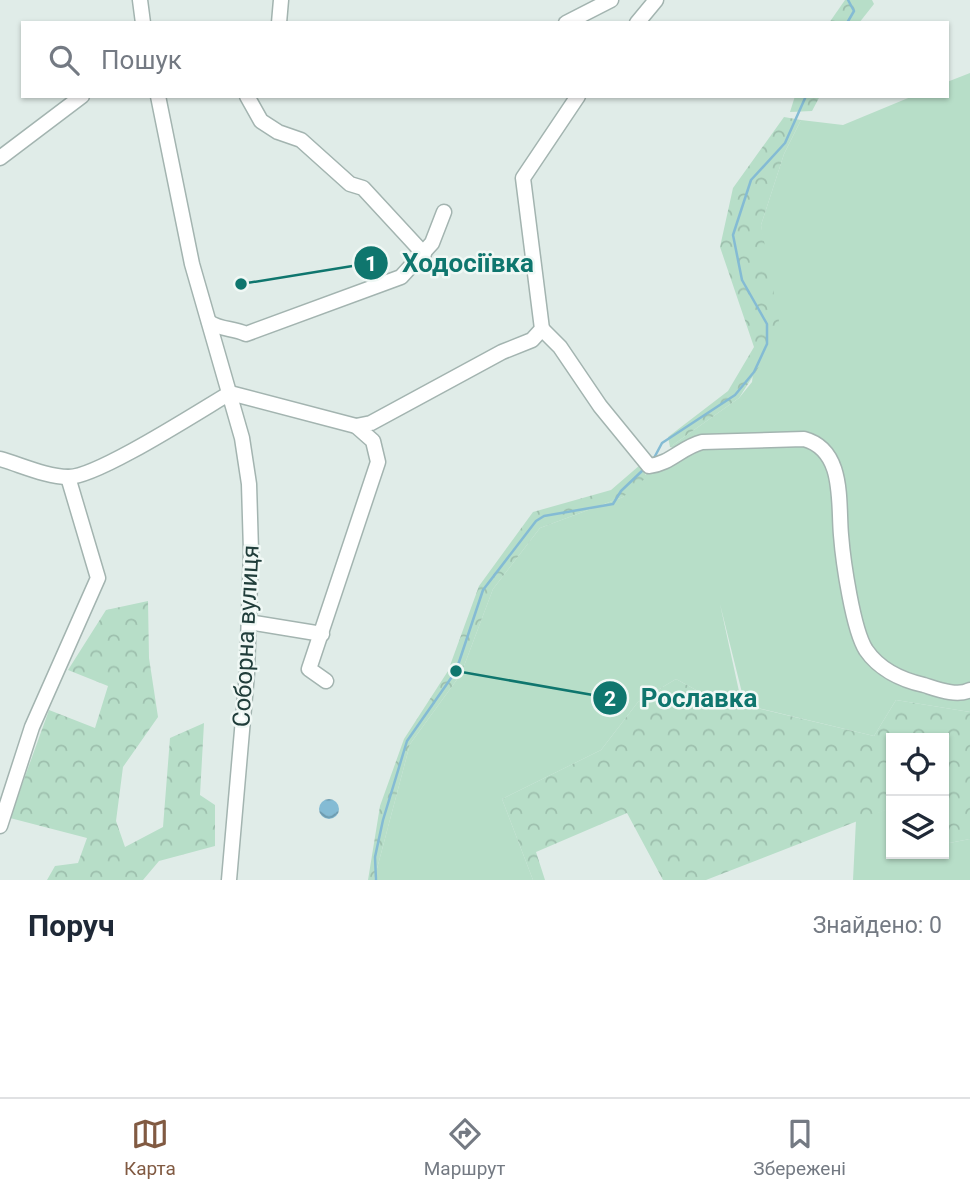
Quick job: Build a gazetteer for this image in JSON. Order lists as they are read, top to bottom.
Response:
{
  "streets": {
    "street": ["Соборна вулиця"]
  },
  "places": ["Ходосіївка", "Рославка"],
  "page": {
    "search": "Пошук",
    "heading": ["Поруч", "Знайдено: 0"],
    "nav": ["Карта", "Маршрут", "Збережені"]
  }
}
